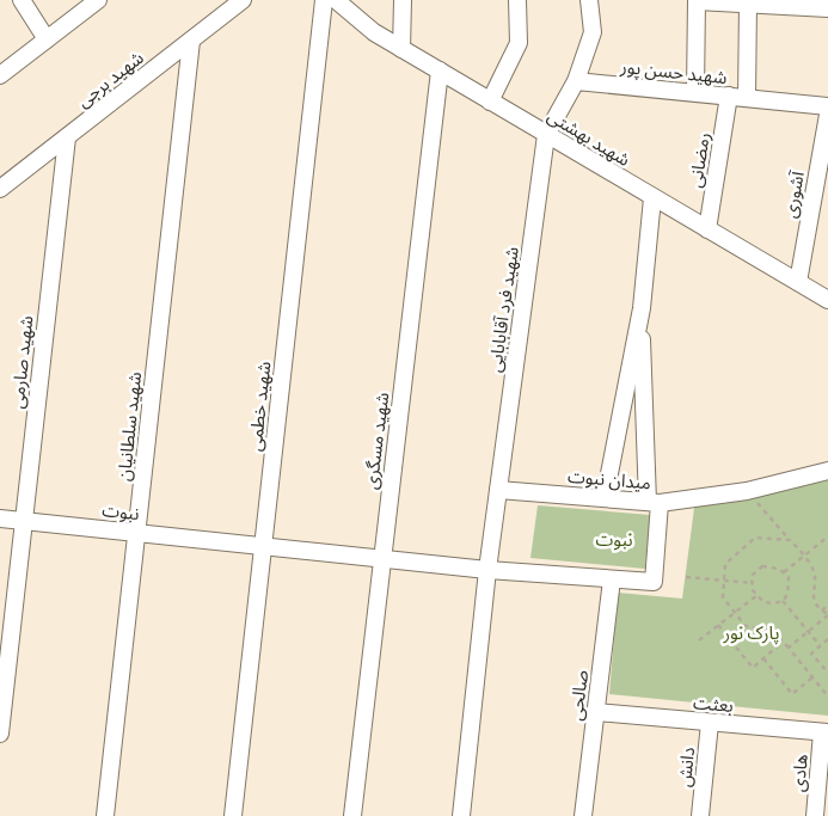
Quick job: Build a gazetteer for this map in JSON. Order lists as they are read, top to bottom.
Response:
{
  "streets": {
    "street": [
      "شهید حسن پور",
      "شهید برجی",
      "شهید بهشتی",
      "رمضانی",
      "آشوری",
      "شهید فرد آقابابایی",
      "شهید صارمی",
      "شهید خطمی",
      "شهید سلطانیان",
      "شهید مسگری",
      "میدان نبوت",
      "نبوت",
      "صالحی",
      "بعثت",
      "دانش",
      "هادی"
    ]
  },
  "crossings": [
    ["شهید حسن پور", "رمضانی"],
    ["شهید برجی", "شهید صارمی"],
    ["شهید برجی", "شهید سلطانیان"],
    ["شهید بهشتی", "رمضانی"],
    ["شهید بهشتی", "آشوری"],
    ["شهید بهشتی", "شهید فرد آقابابایی"],
    ["شهید بهشتی", "شهید مسگری"],
    ["شهید فرد آقابابایی", "میدان نبوت"],
    ["شهید صارمی", "نبوت"],
    ["شهید خطمی", "نبوت"],
    ["شهید سلطانیان", "نبوت"],
    ["شهید مسگری", "نبوت"],
    ["میدان نبوت", "نبوت"],
    ["میدان نبوت", "صالحی"],
    ["صالحی", "بعثت"],
    ["بعثت", "دانش"],
    ["بعثت", "هادی"]
  ],
  "parks": ["نبوت", "پارک نور"]
}
